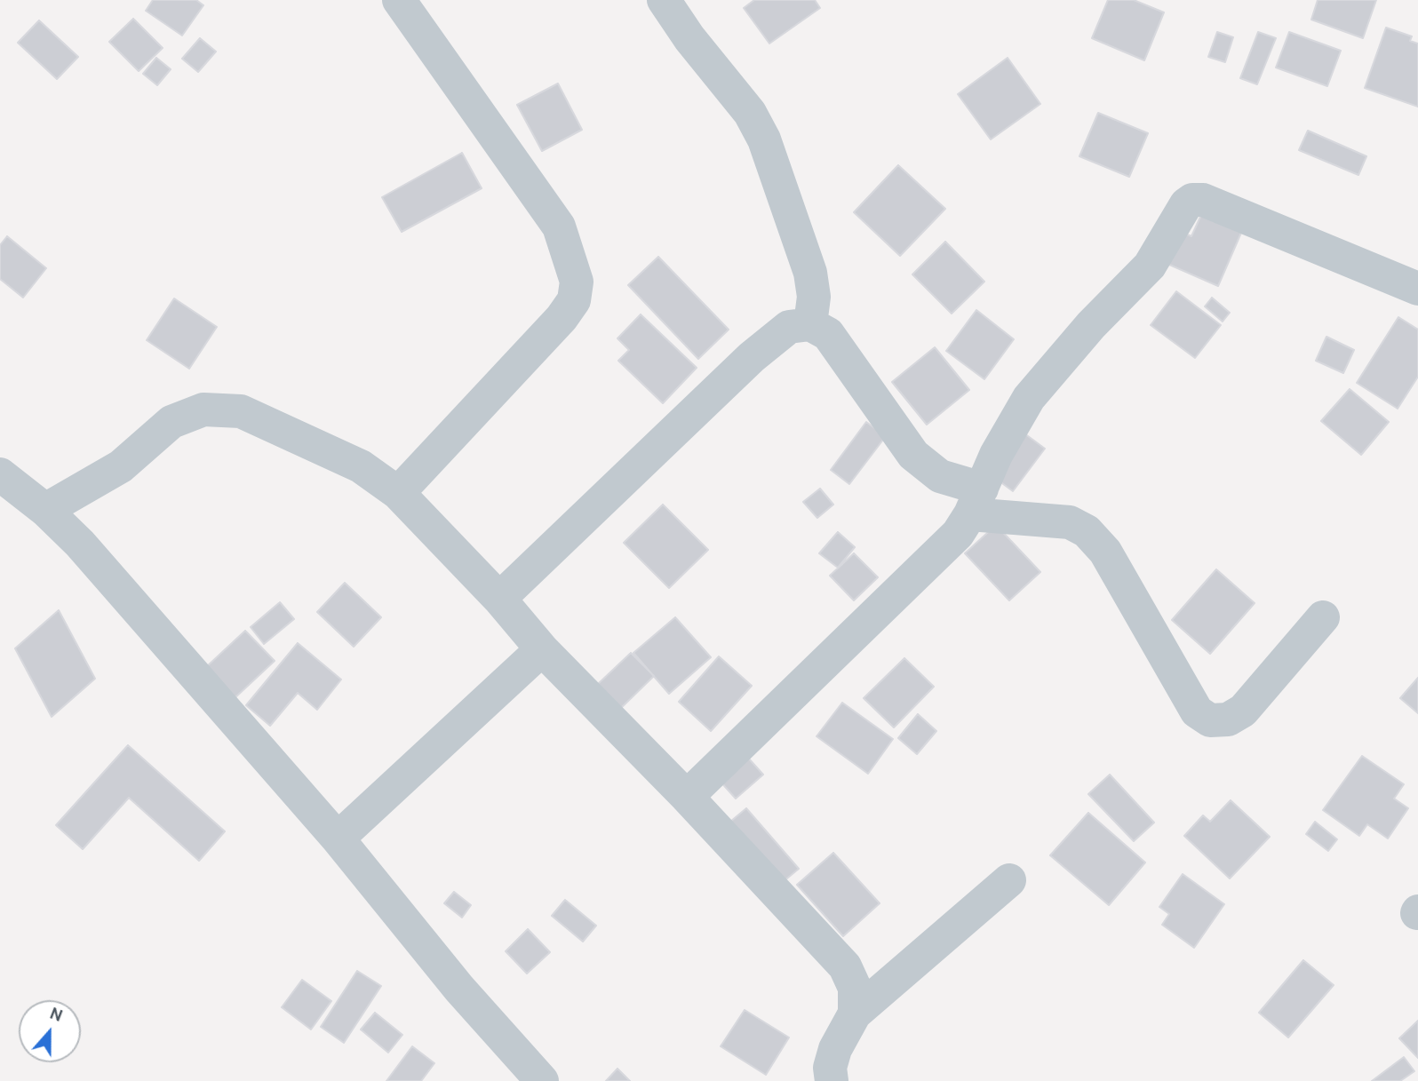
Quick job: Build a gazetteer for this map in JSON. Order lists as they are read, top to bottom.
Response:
{
  "north": "top"
}
